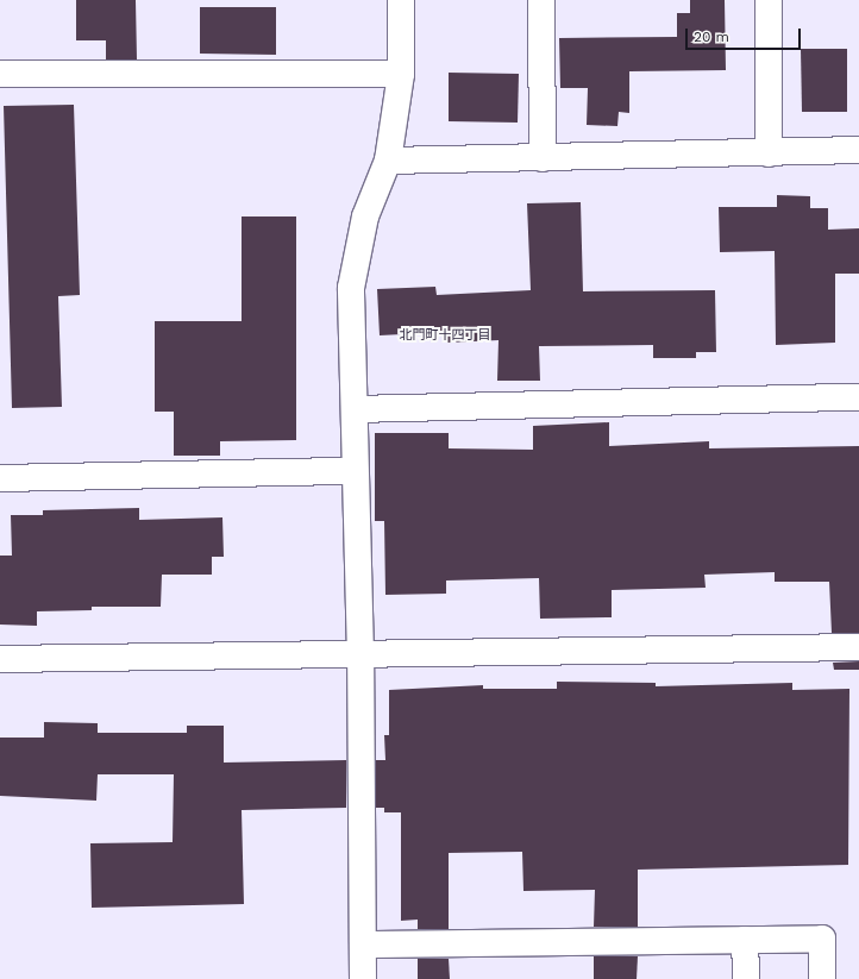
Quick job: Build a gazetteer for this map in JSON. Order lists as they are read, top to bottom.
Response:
{
  "districts": ["北門町十四丁目"],
  "scale_bar": "20 m"
}
